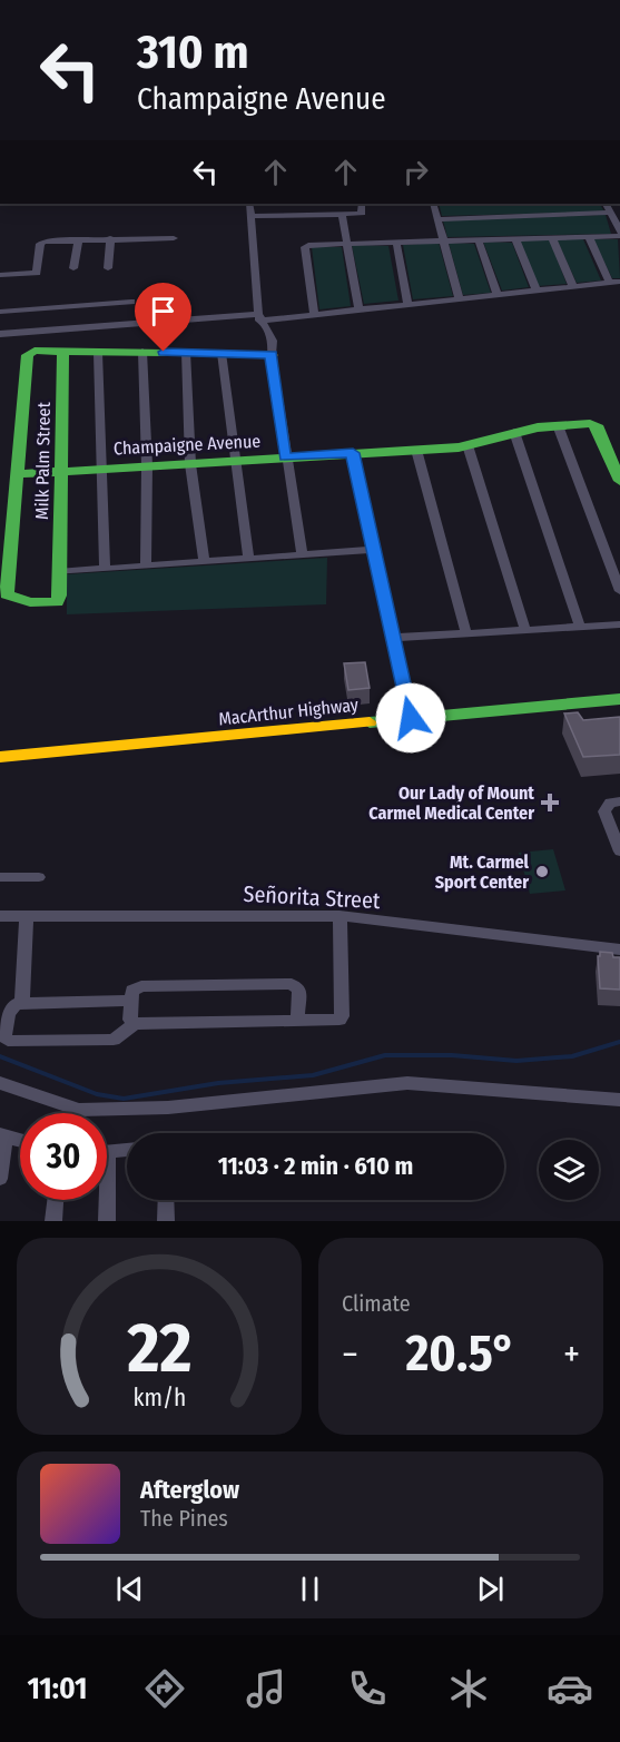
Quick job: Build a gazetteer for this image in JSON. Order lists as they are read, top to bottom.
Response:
{
  "streets": {
    "main road": ["Champaigne Avenue", "Milk Palm Street", "MacArthur Highway"],
    "street": ["Señorita Street"]
  },
  "crossings": [
    ["Champaigne Avenue", "Milk Palm Street"]
  ],
  "places": {
    "health": ["Our Lady of Mount Carmel Medical Center"],
    "other": ["Mt. Carmel Sport Center"]
  },
  "page": {
    "turn": ["310 m", "Champaigne Avenue"],
    "limit": "30",
    "trip": "11:03 · 2 min · 610 m",
    "tile": "Climate",
    "heat": ["−", "20.5°", "+"],
    "song": ["Afterglow", "The Pines"],
    "tabs": "11:01",
    "gauge": ["22", "km/h"]
  }
}
